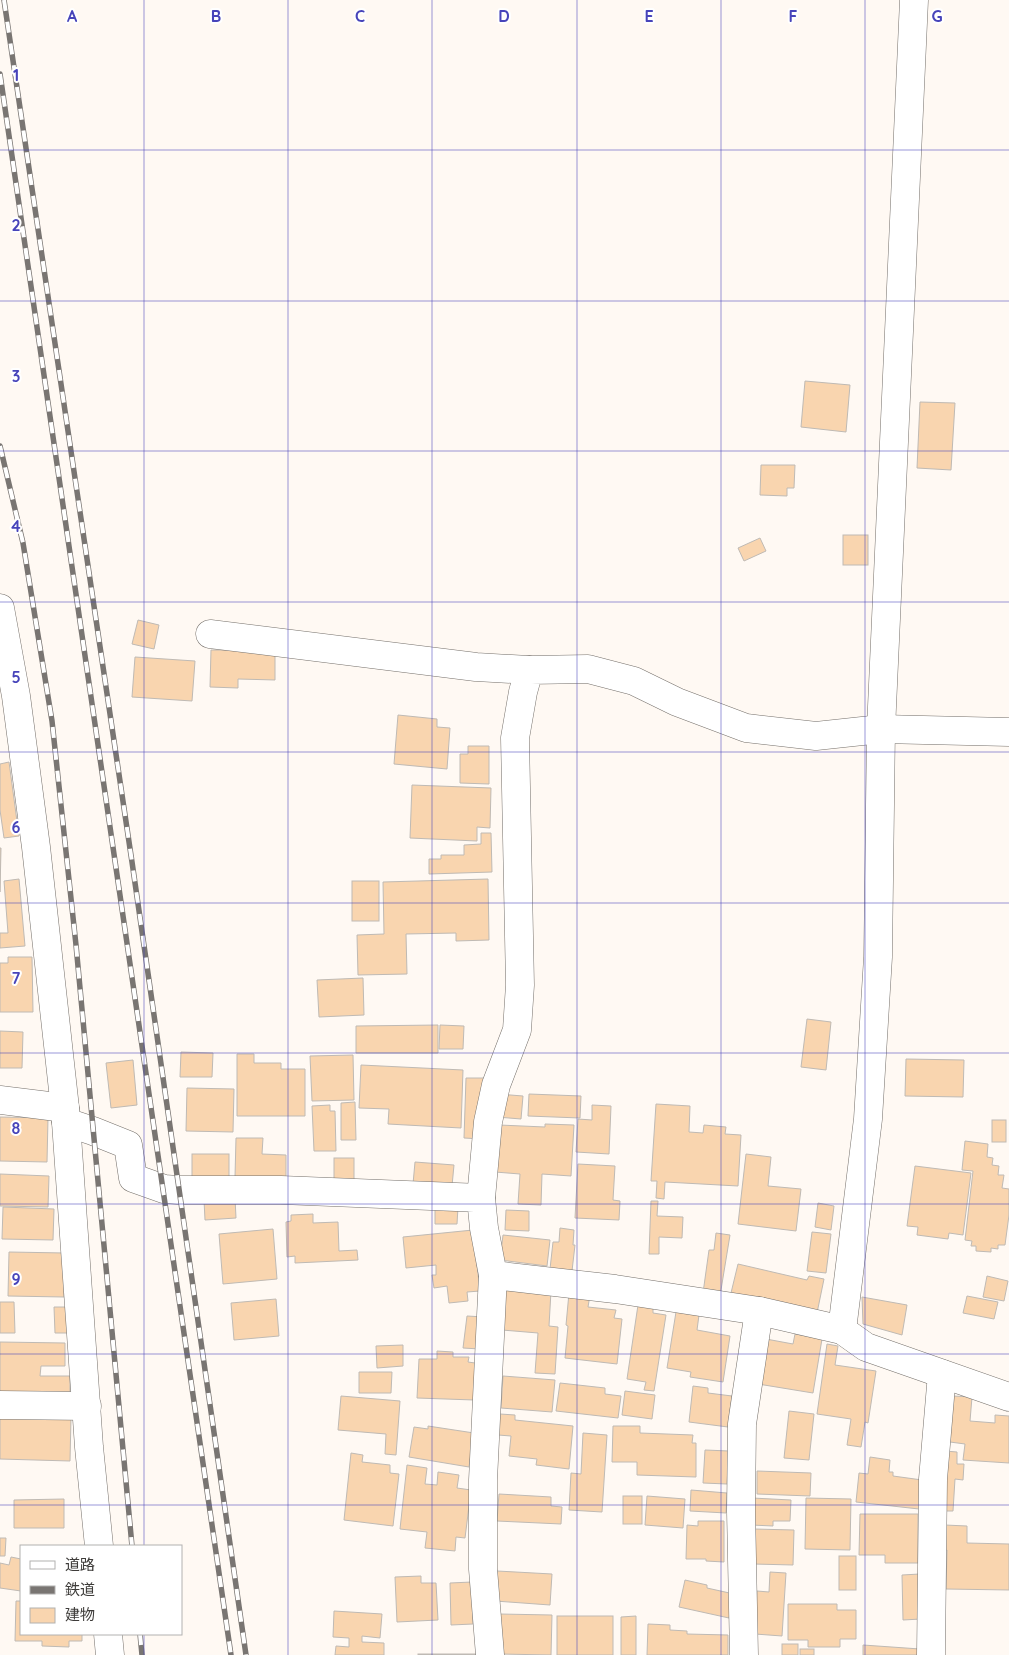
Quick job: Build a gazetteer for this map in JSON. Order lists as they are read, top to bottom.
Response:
{
  "legend": ["道路", "鉄道", "建物"],
  "grid": {
    "columns": [
      "A",
      "B",
      "C",
      "D",
      "E",
      "F",
      "G"
    ],
    "rows": [
      "1",
      "2",
      "3",
      "4",
      "5",
      "6",
      "7",
      "8",
      "9"
    ]
  }
}
